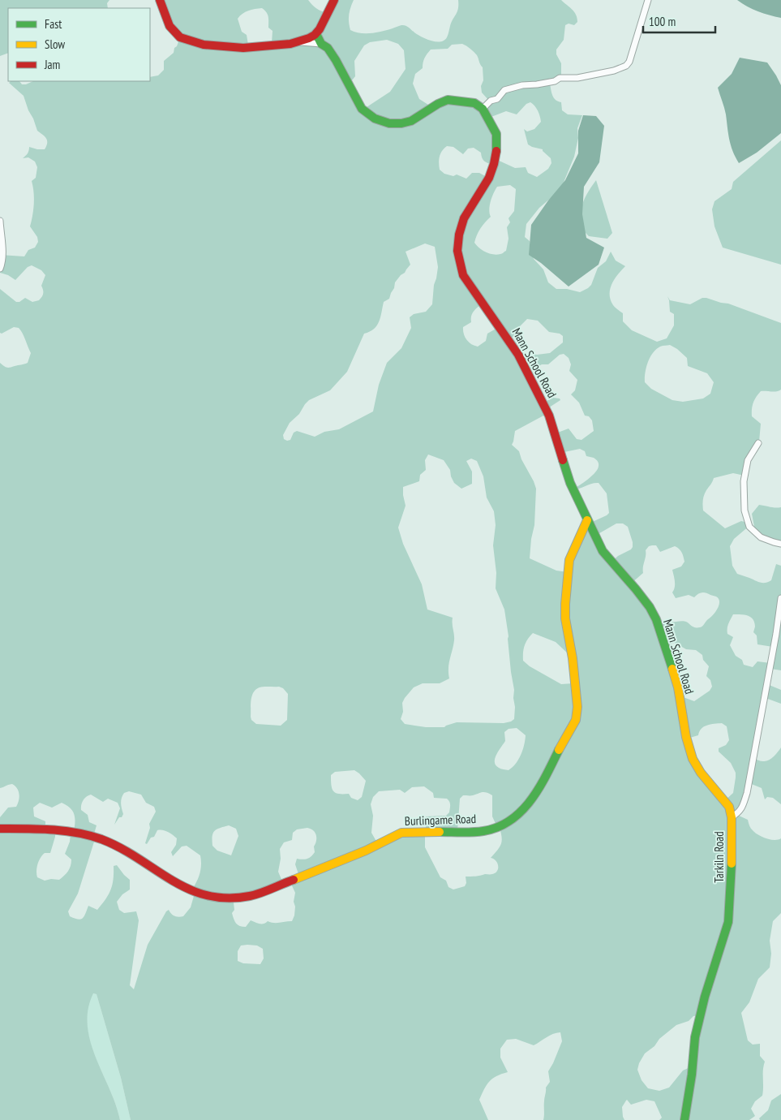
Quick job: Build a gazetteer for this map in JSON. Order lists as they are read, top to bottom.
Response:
{
  "streets": {
    "street": ["Mann School Road", "Burlingame Road", "Tarkiln Road"]
  },
  "crossings": [
    ["Mann School Road", "Burlingame Road"],
    ["Mann School Road", "Tarkiln Road"]
  ],
  "legend": ["Fast", "Slow", "Jam"],
  "scale_bar": "100 m"
}
